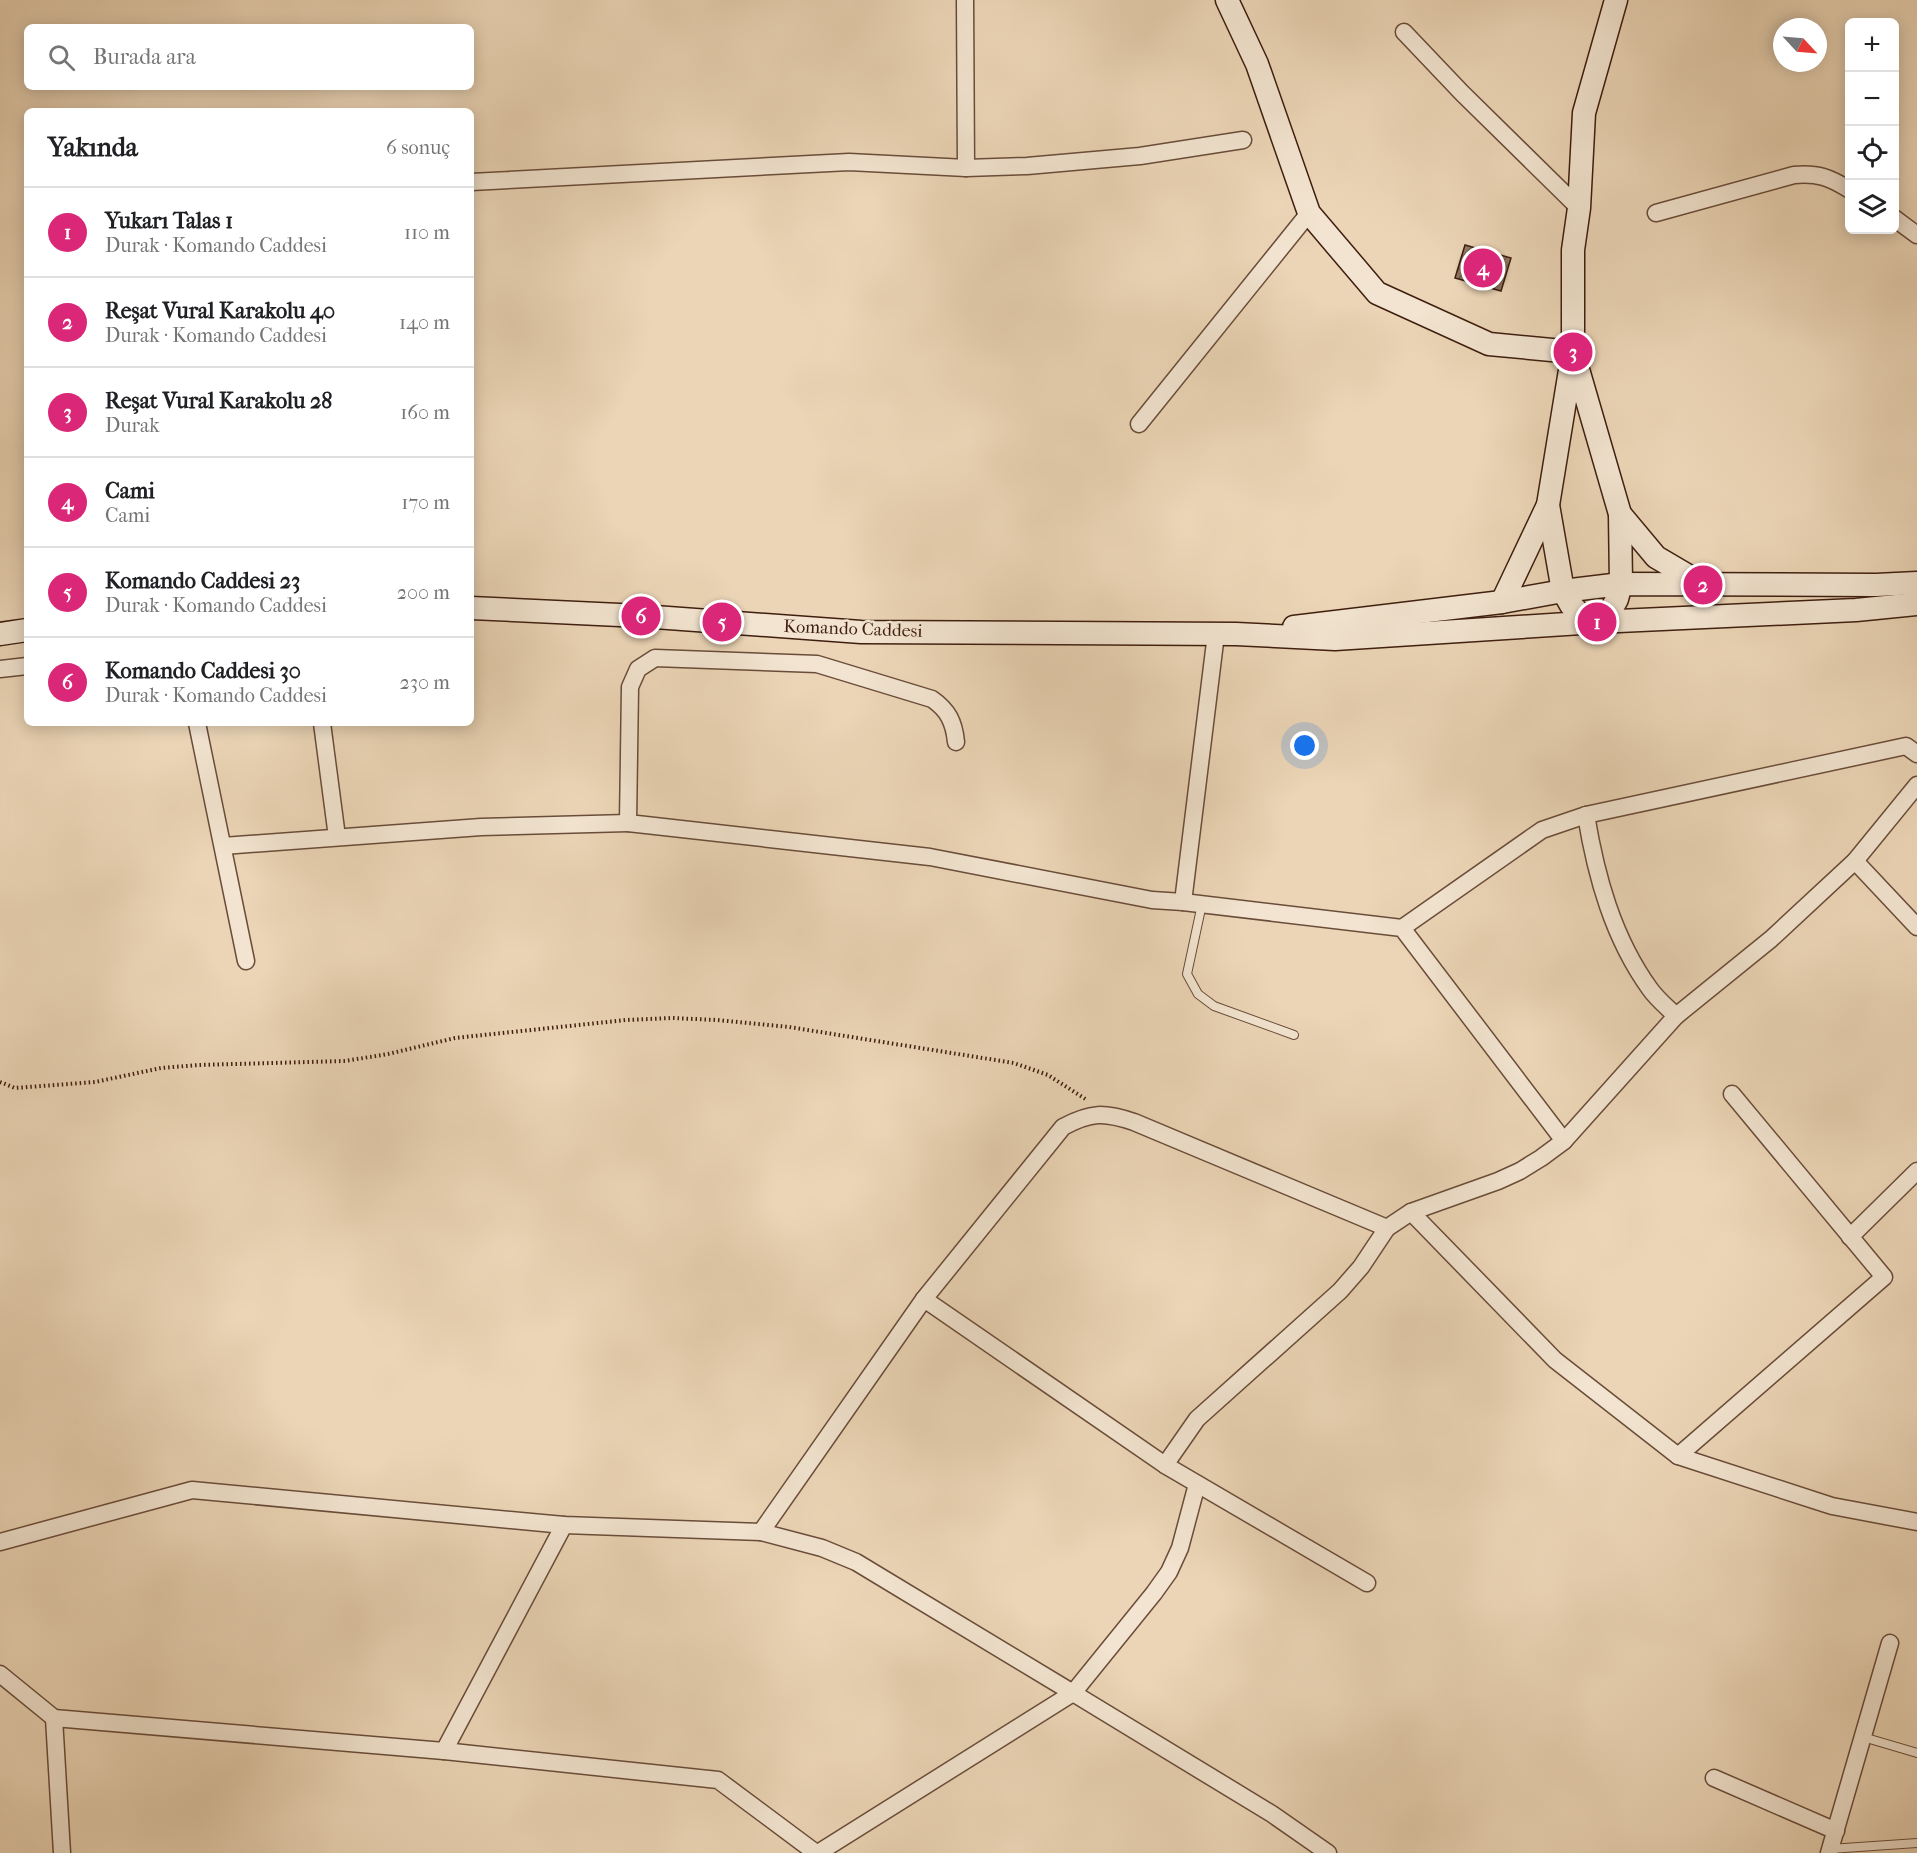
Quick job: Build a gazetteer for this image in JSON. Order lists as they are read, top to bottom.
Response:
{
  "streets": {
    "street": ["Komando Caddesi"]
  },
  "north": "bottom right",
  "page": {
    "map_buttons": ["+", "−"],
    "search": "Burada ara",
    "heading": ["Yakında", "6 sonuç"],
    "list": [
      {
        "mark": "1",
        "name": "Yukarı Talas 1",
        "note": "Durak · Komando Caddesi",
        "value": "110 m"
      },
      {
        "mark": "2",
        "name": "Reşat Vural Karakolu 40",
        "note": "Durak · Komando Caddesi",
        "value": "140 m"
      },
      {
        "mark": "3",
        "name": "Reşat Vural Karakolu 28",
        "note": "Durak",
        "value": "160 m"
      },
      {
        "mark": "4",
        "name": "Cami",
        "note": "Cami",
        "value": "170 m"
      },
      {
        "mark": "5",
        "name": "Komando Caddesi 23",
        "note": "Durak · Komando Caddesi",
        "value": "200 m"
      },
      {
        "mark": "6",
        "name": "Komando Caddesi 30",
        "note": "Durak · Komando Caddesi",
        "value": "230 m"
      }
    ],
    "pins": [
      "4",
      "3",
      "2",
      "6",
      "1",
      "5"
    ]
  }
}
